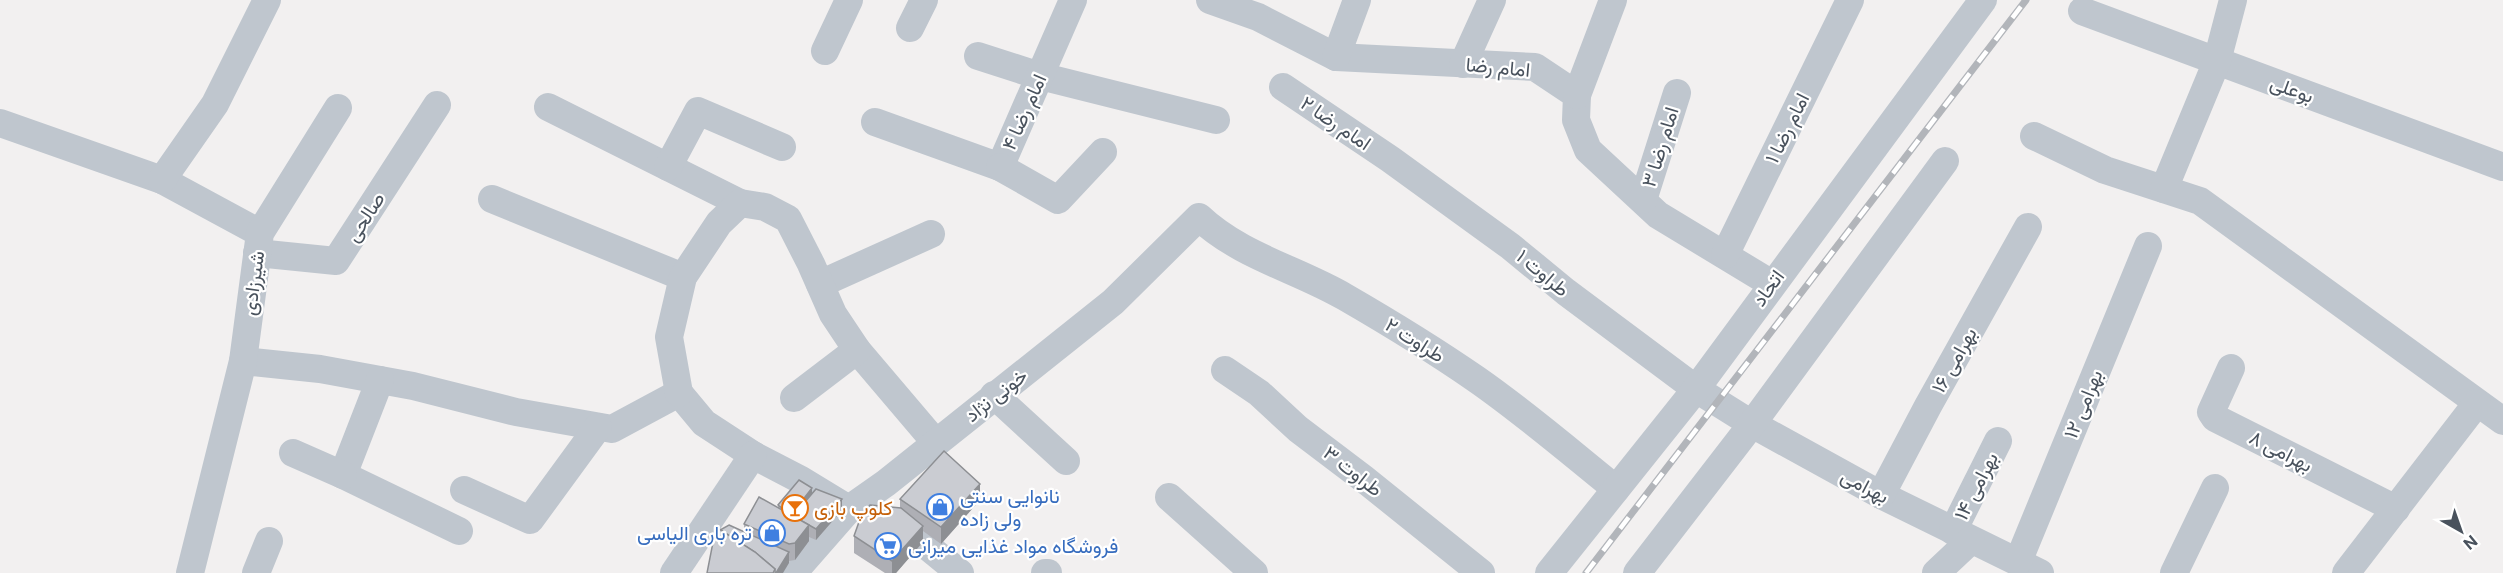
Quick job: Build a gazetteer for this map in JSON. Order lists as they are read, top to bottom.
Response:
{
  "streets": {
    "street": [
      "امام رضا",
      "بوعلی",
      "امام رضا ۴",
      "امام رضا ۲",
      "امام رضا ۱",
      "امام رضا ۳",
      "صالحی",
      "طراوت ۱",
      "شیرزادی",
      "اتحاد",
      "طراوت ۲",
      "بهرامی ۱۶",
      "خونی نژاد",
      "بهرامی ۱۲",
      "بهرامی ۸",
      "طراوت ۳",
      "بهرامی",
      "بهرامی ۱۴"
    ]
  },
  "crossings": [
    ["امام رضا ۲", "طراوت ۱"],
    ["صالحی", "شیرزادی"],
    ["طراوت ۱", "اتحاد"],
    ["طراوت ۱", "بهرامی"],
    ["اتحاد", "طراوت ۲"],
    ["اتحاد", "بهرامی"],
    ["طراوت ۲", "خونی نژاد"],
    ["بهرامی ۱۶", "بهرامی"],
    ["بهرامی ۱۲", "بهرامی"],
    ["بهرامی", "بهرامی ۱۴"]
  ],
  "places": {
    "shop": ["نانوایی سنتی ولی زاده", "تره باری الیاسی"],
    "bar": ["کلوپ بازی"],
    "supermarket": ["فروشگاه مواد غذایی میرانی"]
  },
  "north": "bottom right"
}
